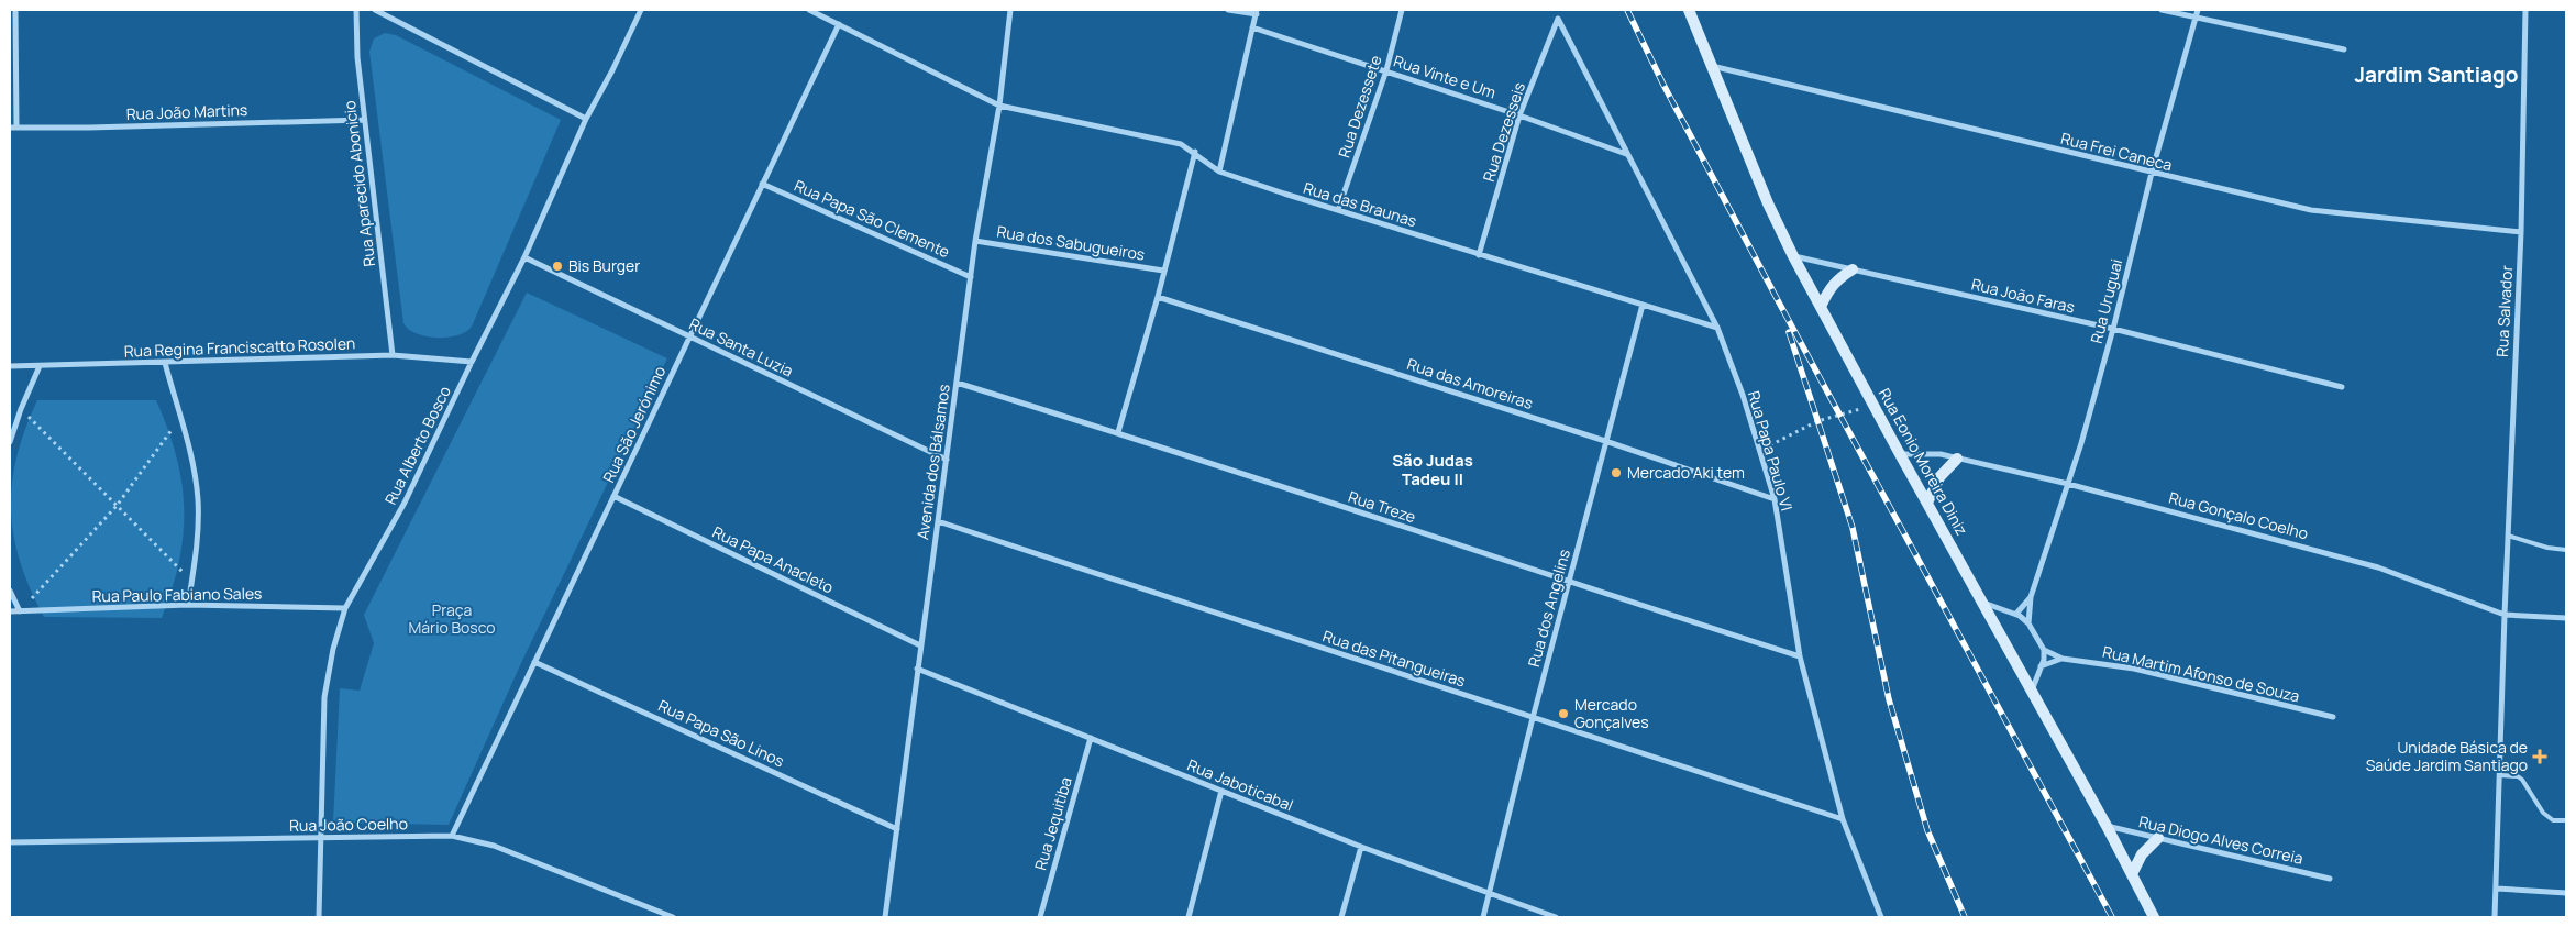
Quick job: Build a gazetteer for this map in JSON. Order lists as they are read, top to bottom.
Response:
{
  "streets": {
    "main road": ["Rua Eonio Moreira Diniz"],
    "street": [
      "Rua Vinte e Um",
      "Rua Dezessete",
      "Rua João Martins",
      "Rua Dezesseis",
      "Rua Frei Caneca",
      "Rua Aparecido Abonicio",
      "Rua das Braunas",
      "Rua Papa São Clemente",
      "Rua dos Sabugueiros",
      "Rua João Faras",
      "Rua Uruguai",
      "Rua Salvador",
      "Rua Regina Franciscatto Rosolen",
      "Rua Santa Luzia",
      "Rua das Amoreiras",
      "Rua São Jerónimo",
      "Rua Alberto Bosco",
      "Rua Papa Paulo VI",
      "Avenida dos Bálsamos",
      "Rua Treze",
      "Rua Gonçalo Coelho",
      "Rua Papa Anacleto",
      "Rua Paulo Fabiano Sales",
      "Rua dos Angelins",
      "Rua das Pitangueiras",
      "Rua Martim Afonso de Souza",
      "Rua Papa São Linos",
      "Rua Jaboticabal",
      "Rua Jequitiba",
      "Rua João Coelho",
      "Rua Diogo Alves Correia"
    ]
  },
  "crossings": [
    ["Rua Vinte e Um", "Rua Dezessete"],
    ["Rua Vinte e Um", "Rua Dezesseis"],
    ["Rua Vinte e Um", "Rua Papa Paulo VI"],
    ["Rua Dezessete", "Rua das Braunas"],
    ["Rua João Martins", "Rua Aparecido Abonicio"],
    ["Rua Dezesseis", "Rua das Braunas"],
    ["Rua Dezesseis", "Rua Papa Paulo VI"],
    ["Rua Frei Caneca", "Rua Uruguai"],
    ["Rua Frei Caneca", "Rua Salvador"],
    ["Rua Frei Caneca", "Rua Eonio Moreira Diniz"],
    ["Rua Aparecido Abonicio", "Rua Regina Franciscatto Rosolen"],
    ["Rua das Braunas", "Rua São Jerónimo"],
    ["Rua das Braunas", "Rua Papa Paulo VI"],
    ["Rua das Braunas", "Avenida dos Bálsamos"],
    ["Rua das Braunas", "Rua dos Angelins"],
    ["Rua Papa São Clemente", "Rua São Jerónimo"],
    ["Rua Papa São Clemente", "Avenida dos Bálsamos"],
    ["Rua dos Sabugueiros", "Avenida dos Bálsamos"],
    ["Rua João Faras", "Rua Uruguai"],
    ["Rua João Faras", "Rua Eonio Moreira Diniz"],
    ["Rua Uruguai", "Rua Gonçalo Coelho"],
    ["Rua Salvador", "Rua Gonçalo Coelho"],
    ["Rua Regina Franciscatto Rosolen", "Rua Alberto Bosco"],
    ["Rua Santa Luzia", "Rua São Jerónimo"],
    ["Rua Santa Luzia", "Rua Alberto Bosco"],
    ["Rua Santa Luzia", "Avenida dos Bálsamos"],
    ["Rua das Amoreiras", "Rua Papa Paulo VI"],
    ["Rua das Amoreiras", "Rua dos Angelins"],
    ["Rua São Jerónimo", "Rua Papa Anacleto"],
    ["Rua São Jerónimo", "Rua Papa São Linos"],
    ["Rua São Jerónimo", "Rua João Coelho"],
    ["Rua Alberto Bosco", "Rua Paulo Fabiano Sales"],
    ["Rua Alberto Bosco", "Rua João Coelho"],
    ["Rua Papa Paulo VI", "Rua Treze"],
    ["Rua Papa Paulo VI", "Rua das Pitangueiras"],
    ["Avenida dos Bálsamos", "Rua Treze"],
    ["Avenida dos Bálsamos", "Rua Papa Anacleto"],
    ["Avenida dos Bálsamos", "Rua das Pitangueiras"],
    ["Avenida dos Bálsamos", "Rua Papa São Linos"],
    ["Avenida dos Bálsamos", "Rua Jaboticabal"],
    ["Rua Eonio Moreira Diniz", "Rua Gonçalo Coelho"],
    ["Rua Eonio Moreira Diniz", "Rua Diogo Alves Correia"],
    ["Rua Treze", "Rua dos Angelins"],
    ["Rua dos Angelins", "Rua das Pitangueiras"],
    ["Rua dos Angelins", "Rua Jaboticabal"],
    ["Rua Jaboticabal", "Rua Jequitiba"]
  ],
  "districts": ["Jardim Santiago", "São Judas Tadeu II"],
  "parks": ["Praça Mário Bosco"],
  "places": {
    "other": ["Bis Burger", "Mercado Aki tem", "Mercado Gonçalves"],
    "health": ["Unidade Básica de Saúde Jardim Santiago"]
  }
}
